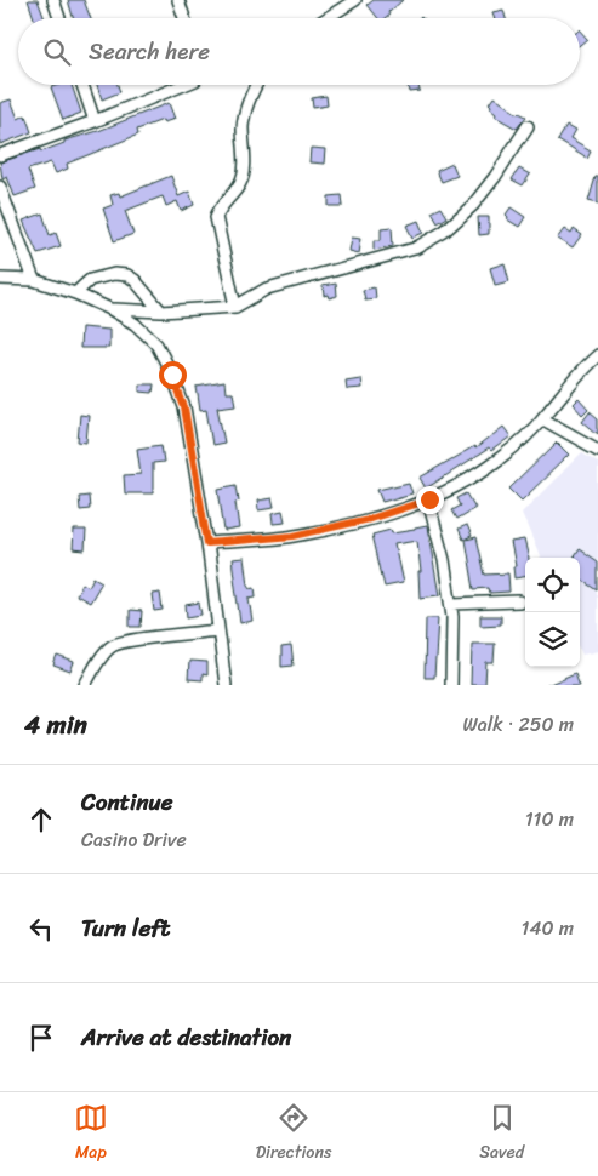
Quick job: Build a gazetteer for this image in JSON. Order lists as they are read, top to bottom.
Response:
{
  "page": {
    "search": "Search here",
    "heading": ["4 min", "Walk · 250 m"],
    "list": [
      ["Continue", "Casino Drive", "110 m"],
      ["Turn left", "140 m"],
      "Arrive at destination"
    ],
    "nav": ["Map", "Directions", "Saved"]
  }
}
